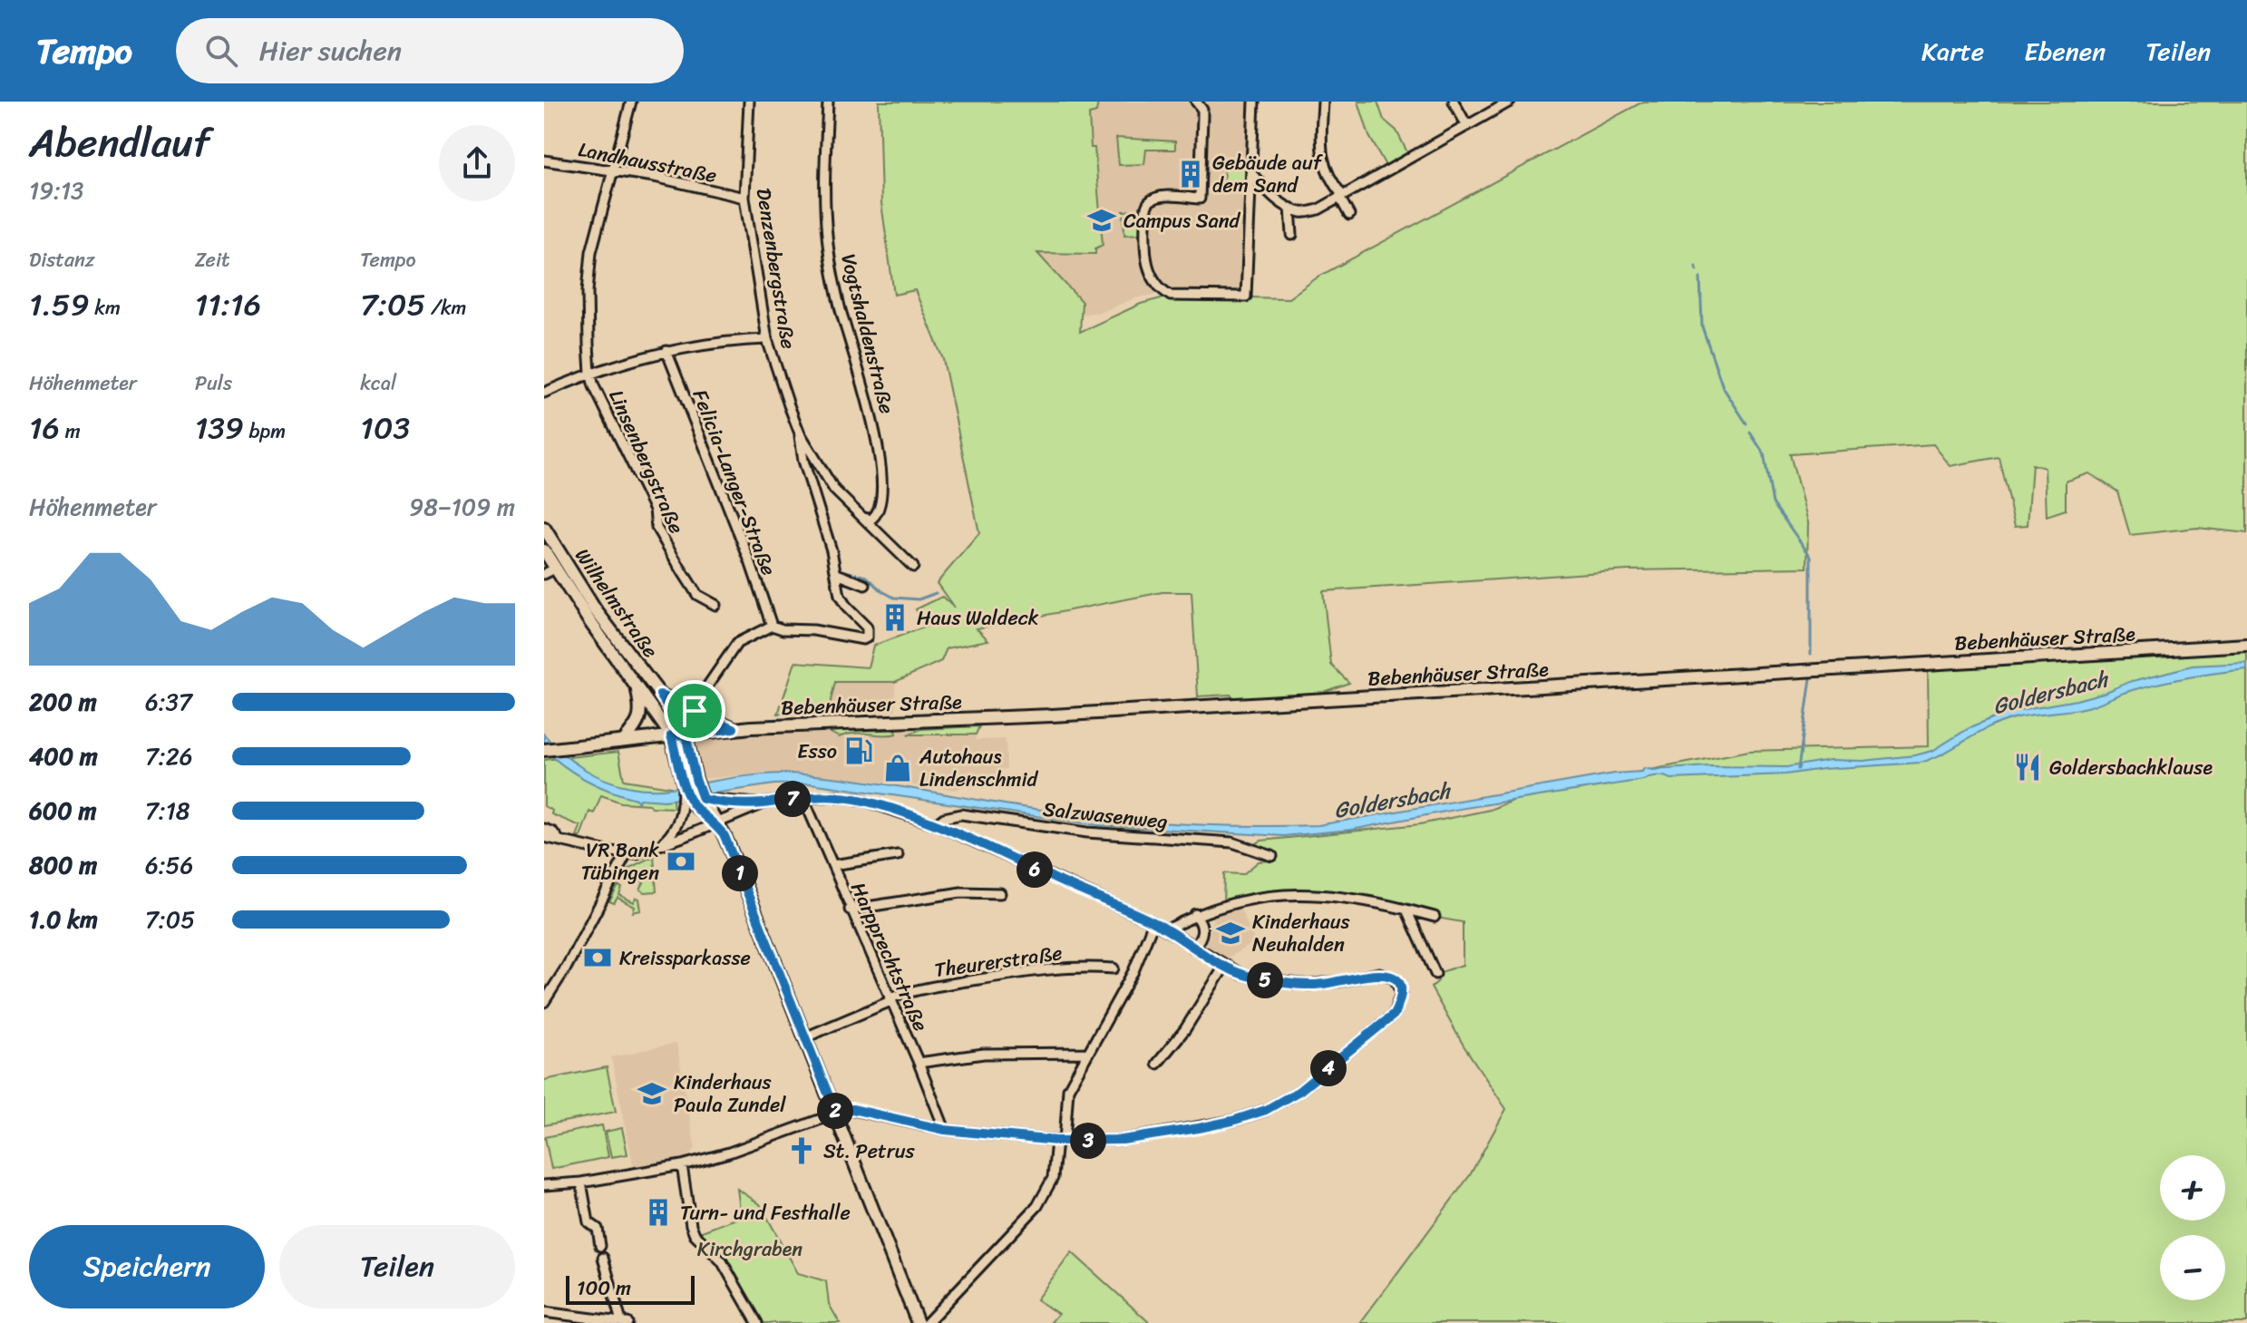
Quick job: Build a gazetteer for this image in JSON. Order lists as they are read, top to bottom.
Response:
{
  "streets": {
    "main road": ["Wilhelmstraße", "Bebenhäuser Straße"],
    "street": [
      "Landhausstraße",
      "Denzenbergstraße",
      "Vogtshaldenstraße",
      "Linsenbergstraße",
      "Felicia-Langer-Straße",
      "Salzwasenweg",
      "Harpprechtstraße",
      "Theurerstraße"
    ]
  },
  "crossings": [
    ["Landhausstraße", "Denzenbergstraße"],
    ["Landhausstraße", "Linsenbergstraße"],
    ["Denzenbergstraße", "Vogtshaldenstraße"],
    ["Wilhelmstraße", "Bebenhäuser Straße"],
    ["Harpprechtstraße", "Theurerstraße"]
  ],
  "water": ["Goldersbach"],
  "parks": ["Kirchgraben"],
  "places": {
    "building": ["Gebäude auf dem Sand", "Haus Waldeck", "Turn- und Festhalle"],
    "school or university": ["Campus Sand", "Kinderhaus Neuhalden", "Kinderhaus Paula Zundel"],
    "fuel station": ["Esso"],
    "restaurant": ["Goldersbachklause"],
    "shop": ["Autohaus Lindenschmid"],
    "bank": ["VR Bank Tübingen", "Kreissparkasse"],
    "church": ["St. Petrus"]
  },
  "scale_bar": "100 m",
  "page": {
    "header": "Tempo",
    "search": "Hier suchen",
    "nav": ["Karte", "Ebenen", "Teilen"],
    "heading": ["Abendlauf", "19:13"],
    "stats": [
      ["Distanz", "1.59 km"],
      ["Zeit", "11:16"],
      ["Tempo", "7:05 /km"],
      ["Höhenmeter", "16 m"],
      ["Puls", "139 bpm"],
      ["kcal", "103"]
    ],
    "chart": ["Höhenmeter", "98–109 m"],
    "list": [
      {
        "name": "200 m",
        "note": "6:37"
      },
      {
        "name": "400 m",
        "note": "7:26"
      },
      {
        "name": "600 m",
        "note": "7:18"
      },
      {
        "name": "800 m",
        "note": "6:56"
      },
      {
        "name": "1.0 km",
        "note": "7:05"
      }
    ],
    "pins": [
      "7",
      "6",
      "1",
      "5",
      "4",
      "2",
      "3"
    ],
    "map_buttons": ["+", "−"],
    "buttons": ["Speichern", "Teilen"],
    "scale": "100 m"
  }
}
